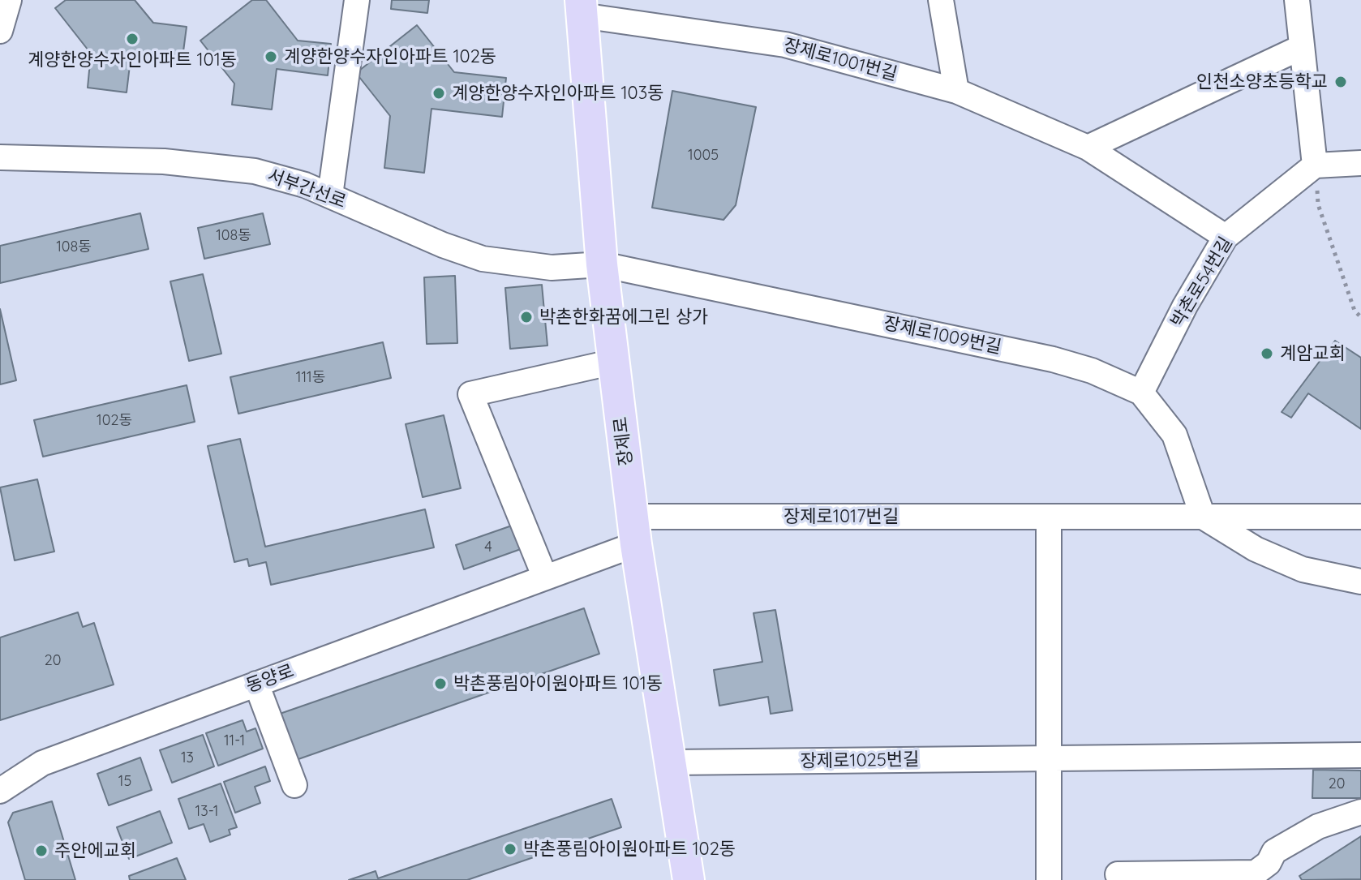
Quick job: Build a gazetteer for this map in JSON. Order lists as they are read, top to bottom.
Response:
{
  "streets": {
    "main road": ["장제로"],
    "street": [
      "장제로1001번길",
      "서부간선로",
      "박촌로54번길",
      "장제로1009번길",
      "장제로1017번길",
      "동양로",
      "장제로1025번길"
    ]
  },
  "crossings": [
    ["장제로1001번길", "박촌로54번길"],
    ["장제로1001번길", "장제로"],
    ["서부간선로", "장제로1009번길"],
    ["서부간선로", "장제로"],
    ["박촌로54번길", "장제로1009번길"],
    ["장제로1009번길", "장제로"],
    ["장제로1009번길", "장제로1017번길"],
    ["장제로", "장제로1017번길"],
    ["장제로", "동양로"],
    ["장제로", "장제로1025번길"],
    ["장제로1017번길", "동양로"]
  ],
  "places": [
    "계양한양수자인아파트 101동",
    "계양한양수자인아파트 102동",
    "인천소양초등학교",
    "계양한양수자인아파트 103동",
    "박촌한화꿈에그린 상가",
    "계암교회",
    "박촌풍림아이원아파트 101동",
    "박촌풍림아이원아파트 102동",
    "주안에교회"
  ],
  "house_numbers": [
    "1005",
    "108동",
    "108동",
    "111동",
    "102동",
    "4",
    "20",
    "11-1",
    "13",
    "15",
    "20",
    "13-1"
  ]
}
